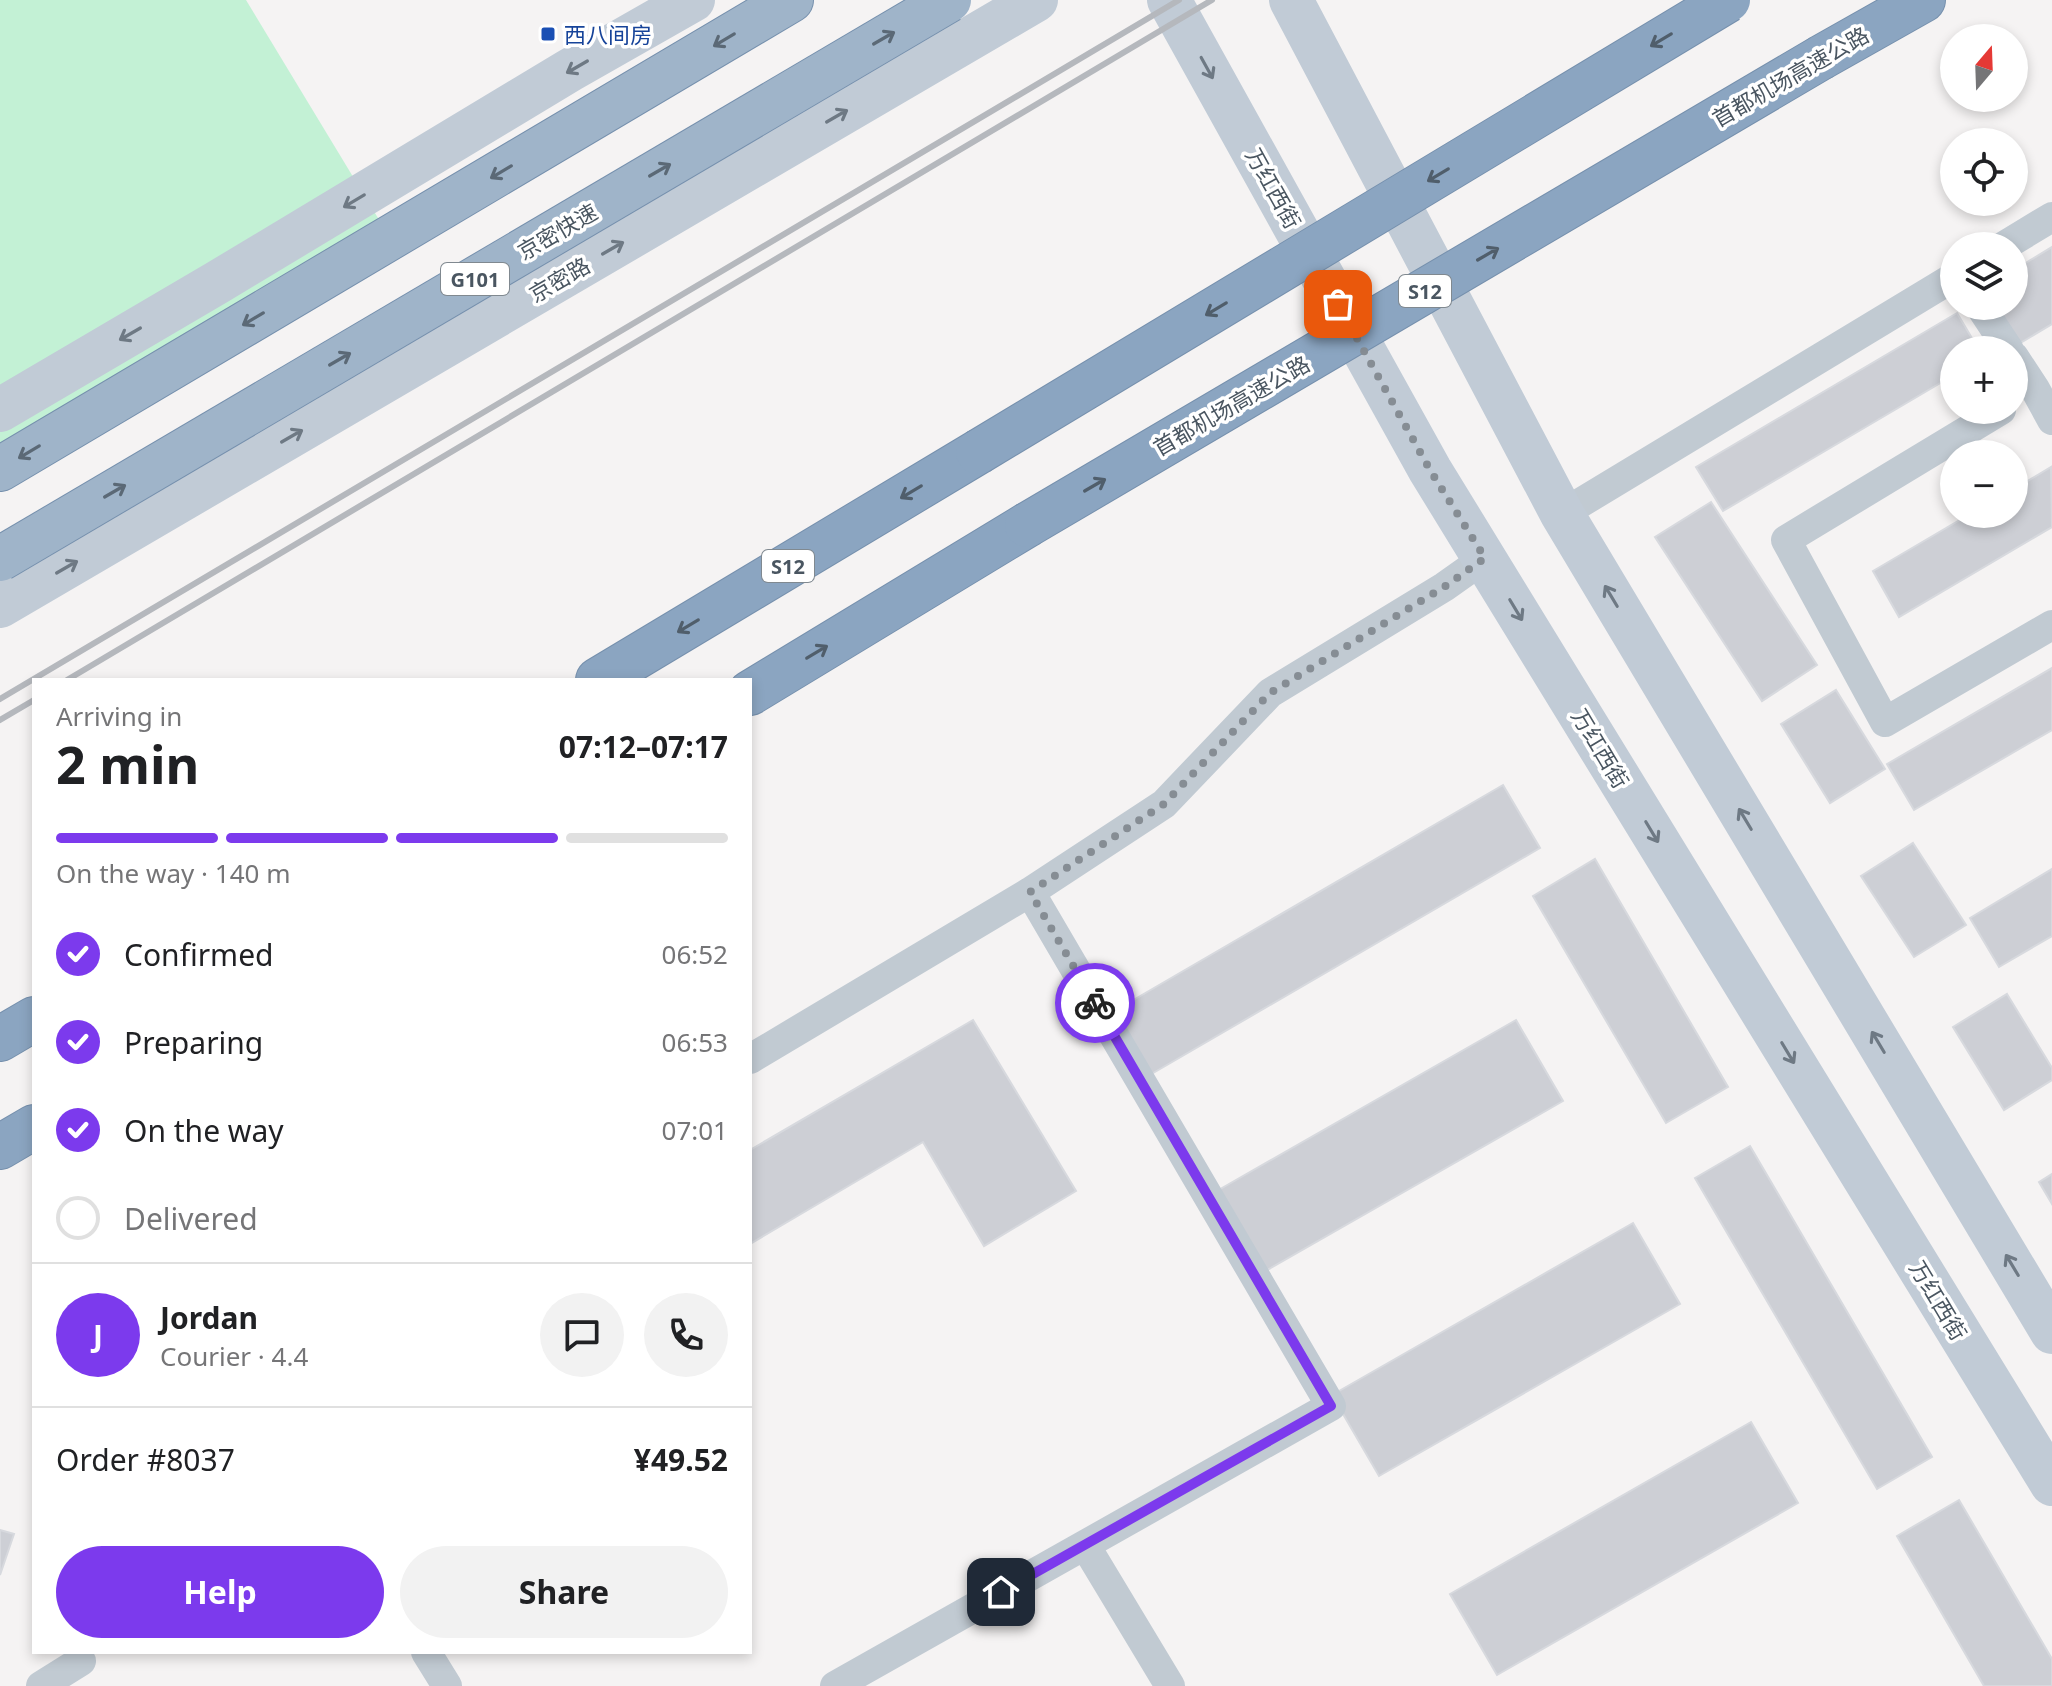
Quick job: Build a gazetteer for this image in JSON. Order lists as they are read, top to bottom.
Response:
{
  "streets": {
    "highway": [
      "首都机场高速公路",
      "京密快速",
      "G101",
      "S12"
    ],
    "main road": ["万红西街", "京密路"]
  },
  "places": {
    "transit": ["西八间房"]
  },
  "north": "top",
  "page": {
    "map_buttons": ["+", "−"],
    "heading": ["2 min", "Arriving in", "07:12–07:17"],
    "panel": [
      "Jordan",
      "Courier · 4.4",
      "Order #8037",
      "¥49.52"
    ],
    "bar": "On the way · 140 m",
    "list": [
      ["Confirmed", "06:52"],
      ["Preparing", "06:53"],
      ["On the way", "07:01"],
      "Delivered"
    ],
    "round": "J",
    "buttons": ["Help", "Share"]
  }
}
